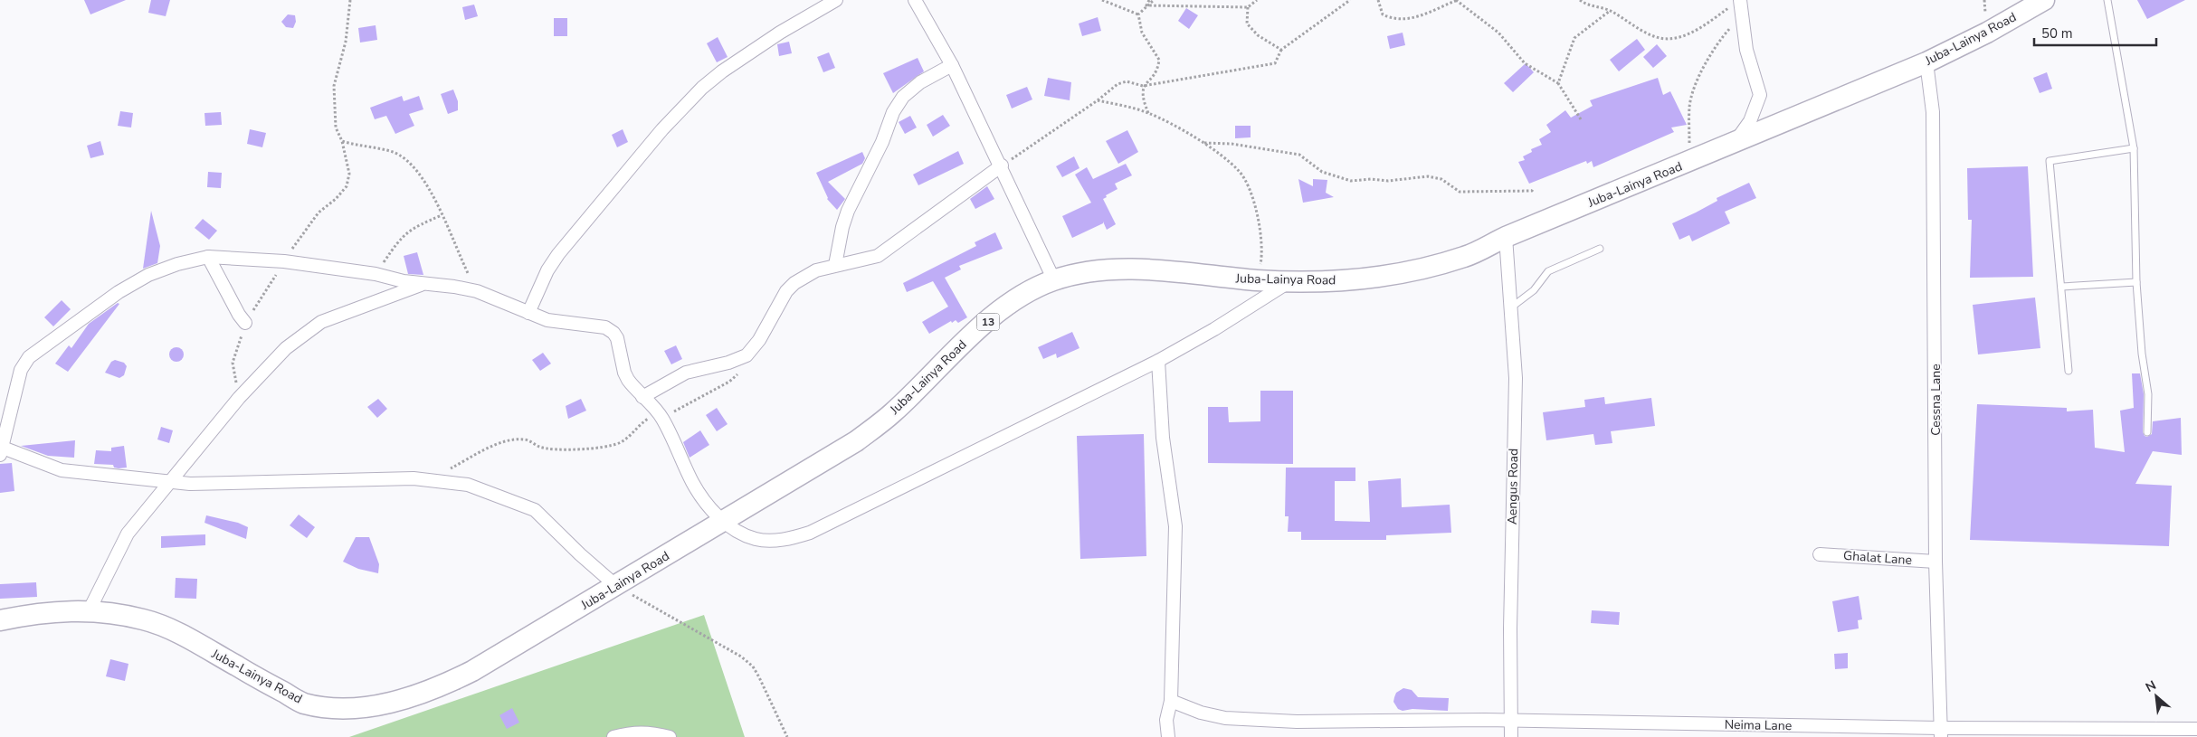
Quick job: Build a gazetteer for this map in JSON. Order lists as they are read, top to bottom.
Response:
{
  "streets": {
    "main road": ["Juba-Lainya Road", "13"],
    "street": [
      "Cessna Lane",
      "Aengus Road",
      "Ghalat Lane",
      "Neima Lane"
    ]
  },
  "crossings": [
    ["Juba-Lainya Road", "Cessna Lane"],
    ["Juba-Lainya Road", "Aengus Road"],
    ["Cessna Lane", "Ghalat Lane"],
    ["Cessna Lane", "Neima Lane"],
    ["Aengus Road", "Neima Lane"]
  ],
  "scale_bar": "50 m",
  "north": "top left"
}
